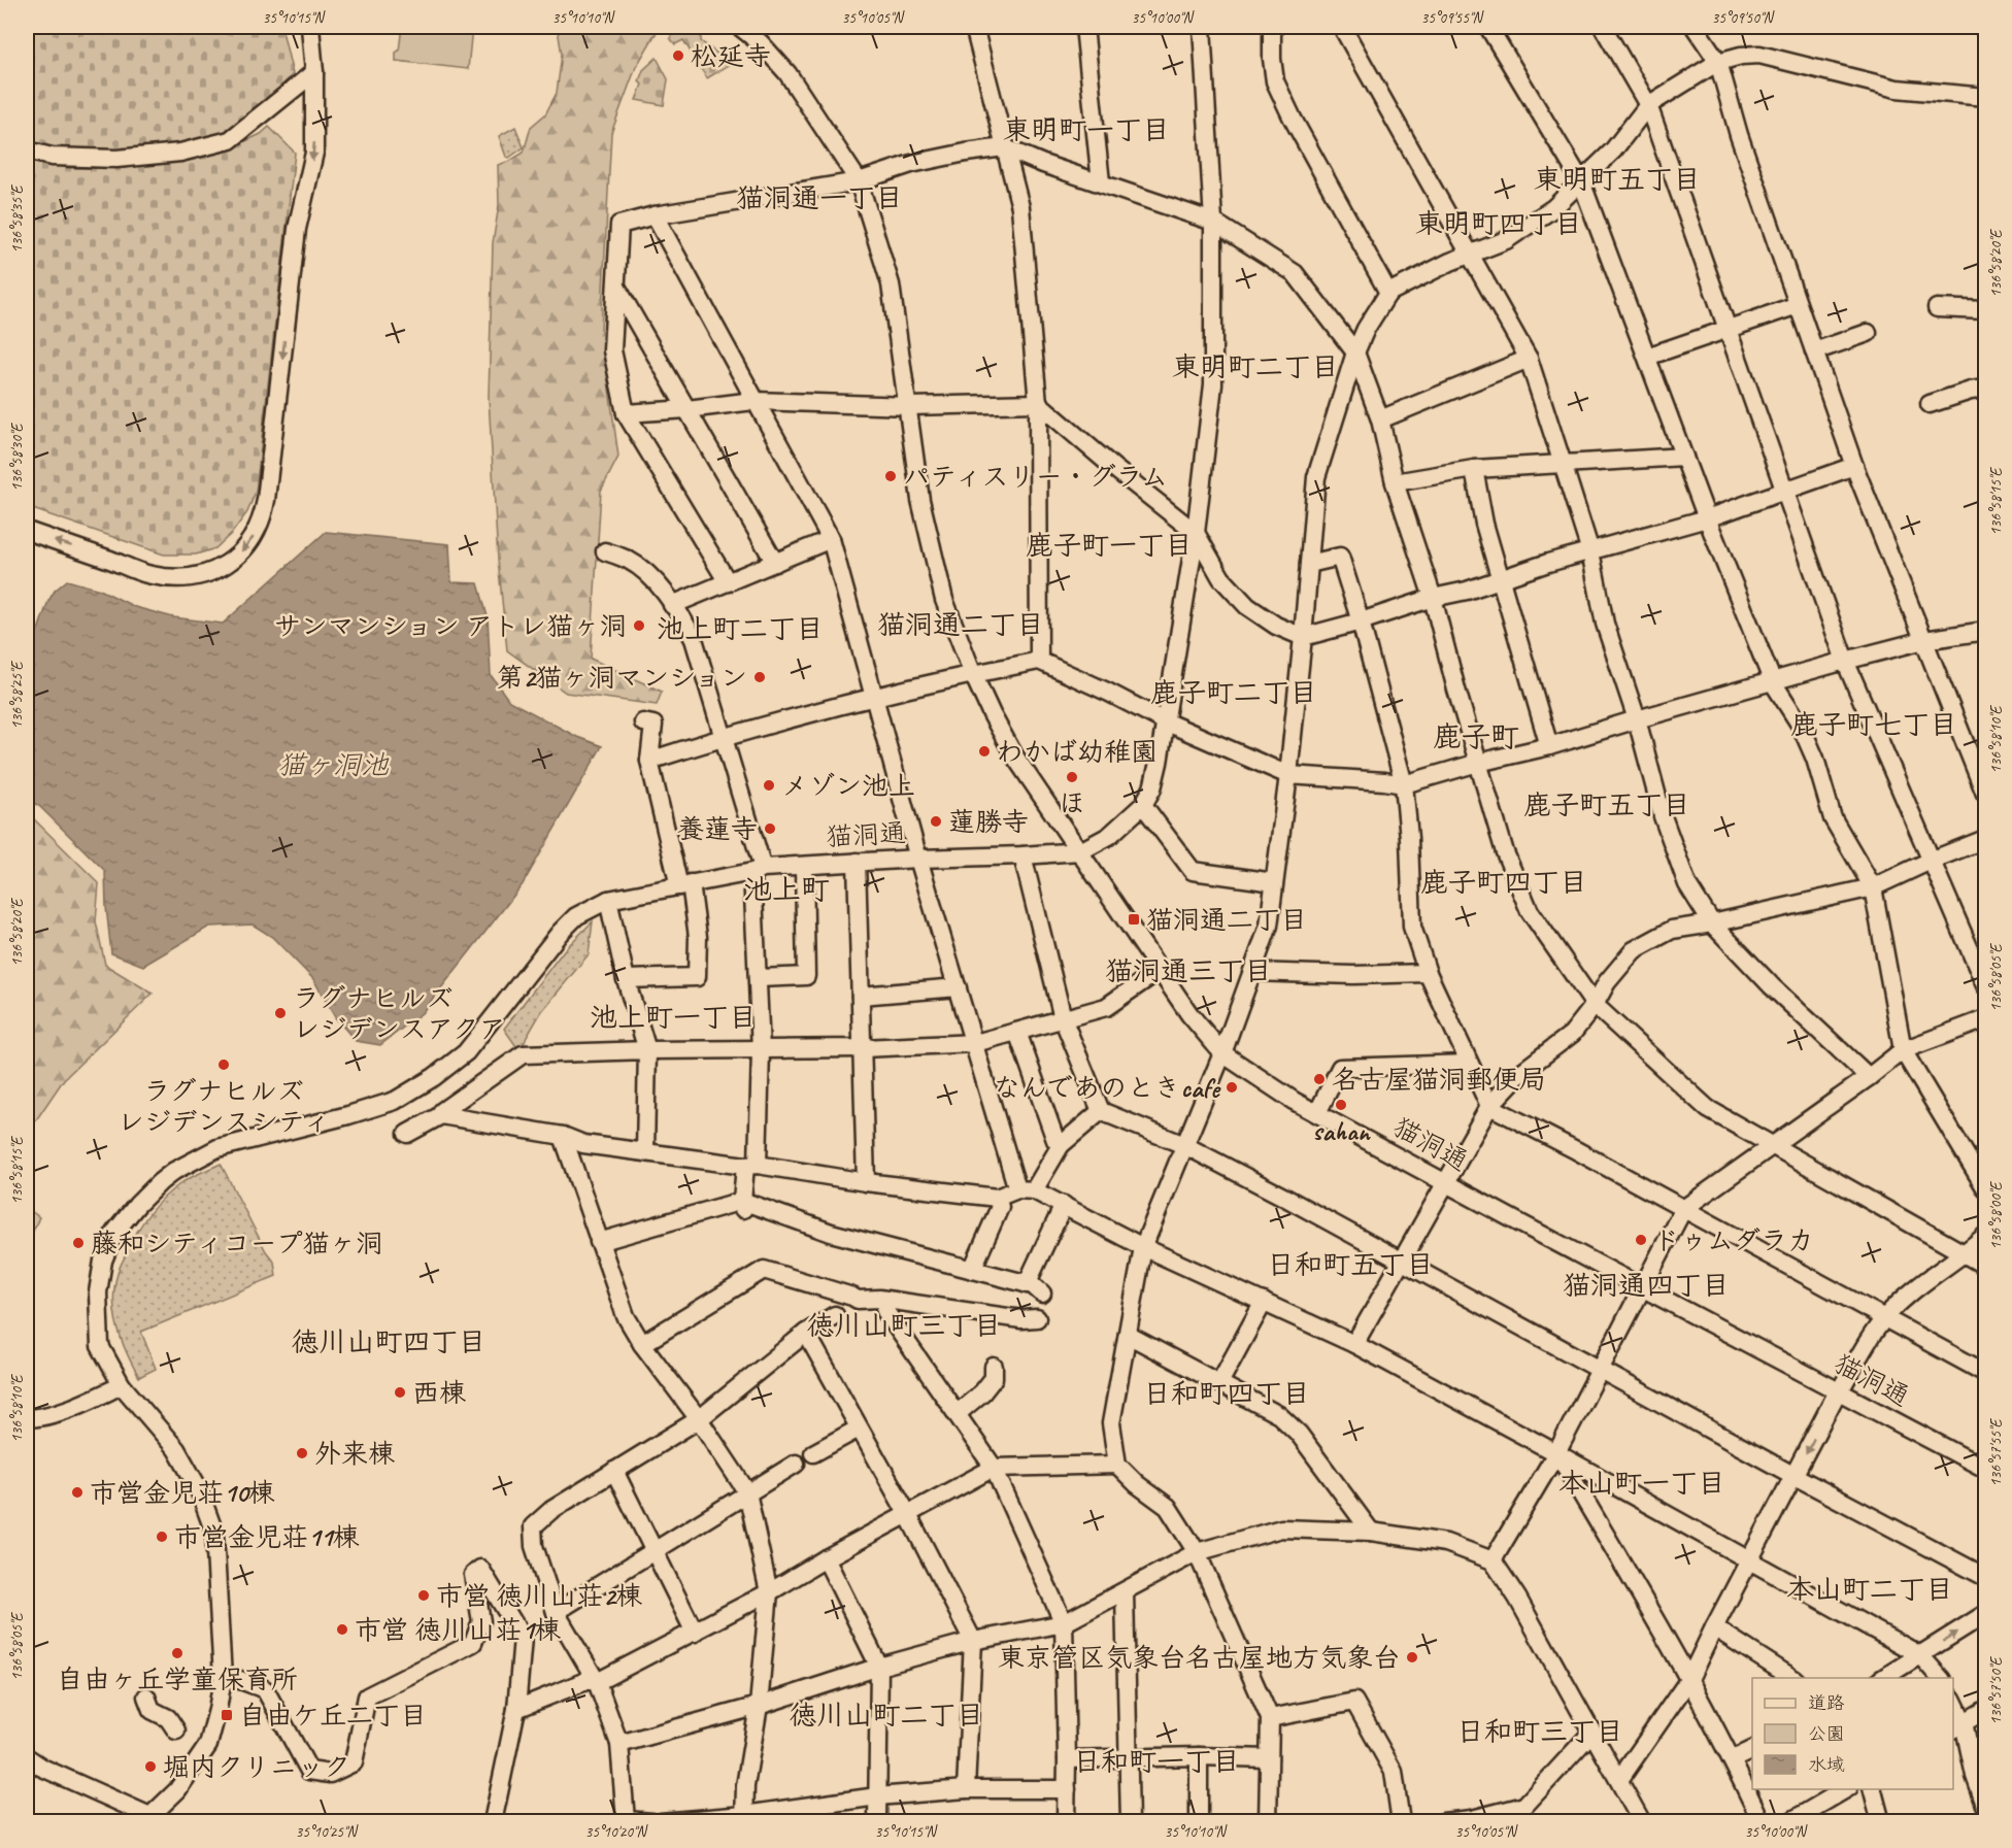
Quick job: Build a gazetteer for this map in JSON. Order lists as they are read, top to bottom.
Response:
{
  "streets": {
    "street": ["猫洞通"]
  },
  "districts": [
    "東明町一丁目",
    "東明町五丁目",
    "猫洞通一丁目",
    "東明町四丁目",
    "東明町二丁目",
    "鹿子町一丁目",
    "猫洞通二丁目",
    "池上町二丁目",
    "鹿子町二丁目",
    "鹿子町七丁目",
    "鹿子町",
    "鹿子町五丁目",
    "鹿子町四丁目",
    "池上町",
    "猫洞通三丁目",
    "池上町一丁目",
    "日和町五丁目",
    "猫洞通四丁目",
    "徳川山町三丁目",
    "徳川山町四丁目",
    "日和町四丁目",
    "本山町一丁目",
    "本山町二丁目",
    "徳川山町二丁目",
    "日和町三丁目",
    "日和町一丁目"
  ],
  "water": ["猫ヶ洞池"],
  "places": {
    "other": [
      "松延寺",
      "パティスリー・グラム",
      "サンマンション アトレ猫ヶ洞",
      "第2猫ヶ洞マンション",
      "わかば幼稚園",
      "ほ",
      "メゾン池上",
      "蓮勝寺",
      "養蓮寺",
      "ラグナヒルズ レジデンスアクア",
      "ラグナヒルズ レジデンスシティ",
      "名古屋猫洞郵便局",
      "なんであのときcafe",
      "sahan",
      "ドゥムダラカ",
      "藤和シティコープ猫ヶ洞",
      "西棟",
      "外来棟",
      "市営金児荘10棟",
      "市営金児荘11棟",
      "市営 徳川山荘2棟",
      "市営 徳川山荘1棟",
      "自由ヶ丘学童保育所",
      "東京管区気象台名古屋地方気象台",
      "堀内クリニック"
    ],
    "transit": ["猫洞通二丁目", "自由ケ丘二丁目"]
  },
  "legend": ["道路", "公園", "水域"],
  "coordinates": [
    "35°10'15\"N",
    "35°10'10\"N",
    "35°10'05\"N",
    "35°10'00\"N",
    "35°09'55\"N",
    "35°09'50\"N",
    "136°58'35\"E",
    "136°58'20\"E",
    "136°58'30\"E",
    "136°58'15\"E",
    "136°58'25\"E",
    "136°58'10\"E",
    "136°58'05\"E",
    "136°58'00\"E",
    "136°57'55\"E",
    "136°57'50\"E",
    "35°10'25\"N",
    "35°10'20\"N"
  ]
}
